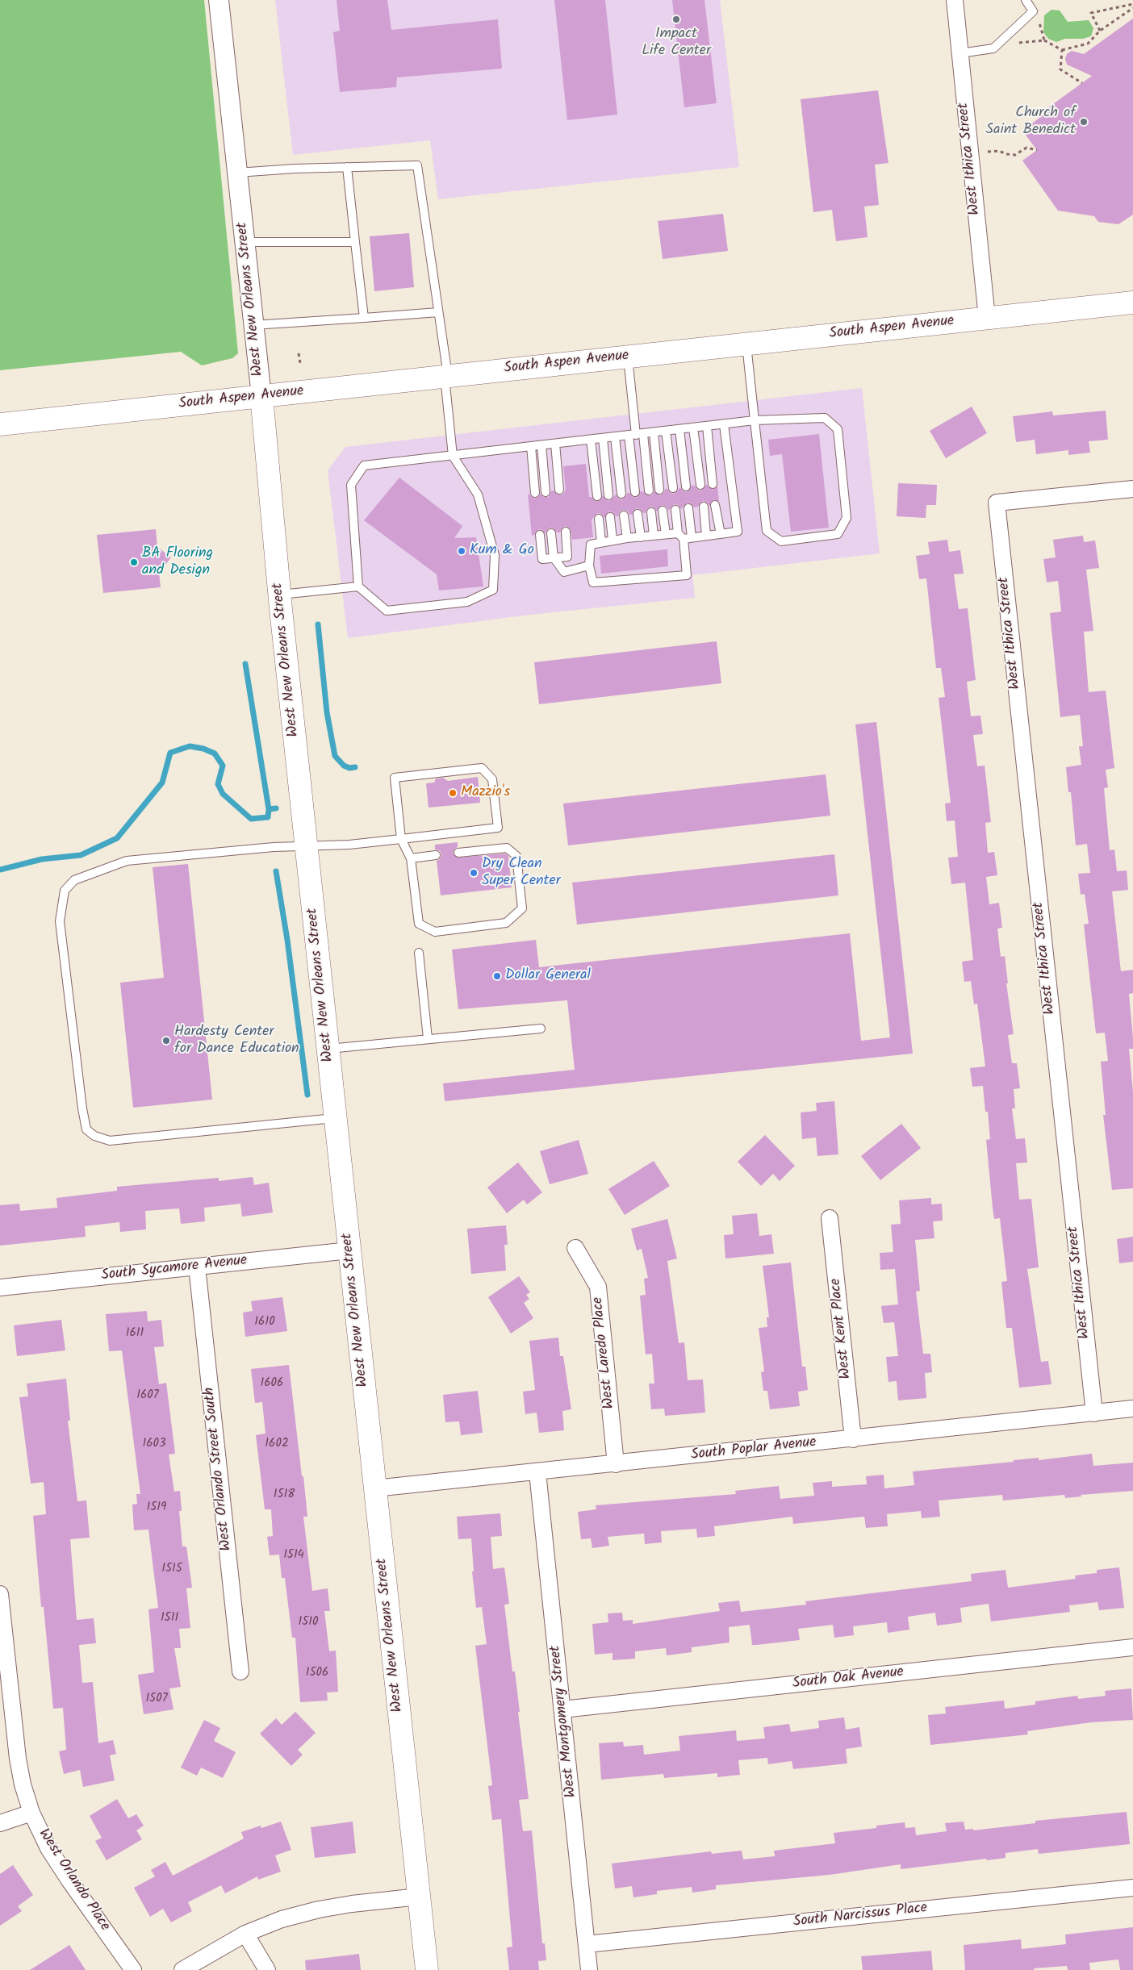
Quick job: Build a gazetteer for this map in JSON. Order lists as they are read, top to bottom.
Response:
{
  "streets": {
    "main road": ["West New Orleans Street", "South Aspen Avenue"],
    "street": [
      "West Ithica Street",
      "South Sycamore Avenue",
      "West Kent Place",
      "West Laredo Place",
      "South Poplar Avenue",
      "West Orlando Street South",
      "South Oak Avenue",
      "West Montgomery Street",
      "West Orlando Place",
      "South Narcissus Place"
    ]
  },
  "crossings": [
    ["West Ithica Street", "South Aspen Avenue"],
    ["West Ithica Street", "South Poplar Avenue"],
    ["West New Orleans Street", "South Aspen Avenue"],
    ["West New Orleans Street", "South Sycamore Avenue"],
    ["West New Orleans Street", "South Poplar Avenue"],
    ["South Sycamore Avenue", "West Orlando Street South"],
    ["West Kent Place", "South Poplar Avenue"],
    ["West Laredo Place", "South Poplar Avenue"],
    ["South Poplar Avenue", "West Montgomery Street"],
    ["South Oak Avenue", "West Montgomery Street"],
    ["West Montgomery Street", "South Narcissus Place"]
  ],
  "places": [
    "Impact Life Center",
    "Church of Saint Benedict",
    "Kum & Go",
    "BA Flooring and Design",
    "Mazzio's",
    "Dry Clean Super Center",
    "Dollar General",
    "Hardesty Center for Dance Education"
  ],
  "house_numbers": [
    "1610",
    "1611",
    "1606",
    "1607",
    "1603",
    "1602",
    "1518",
    "1519",
    "1514",
    "1515",
    "1511",
    "1510",
    "1506",
    "1507"
  ]
}
